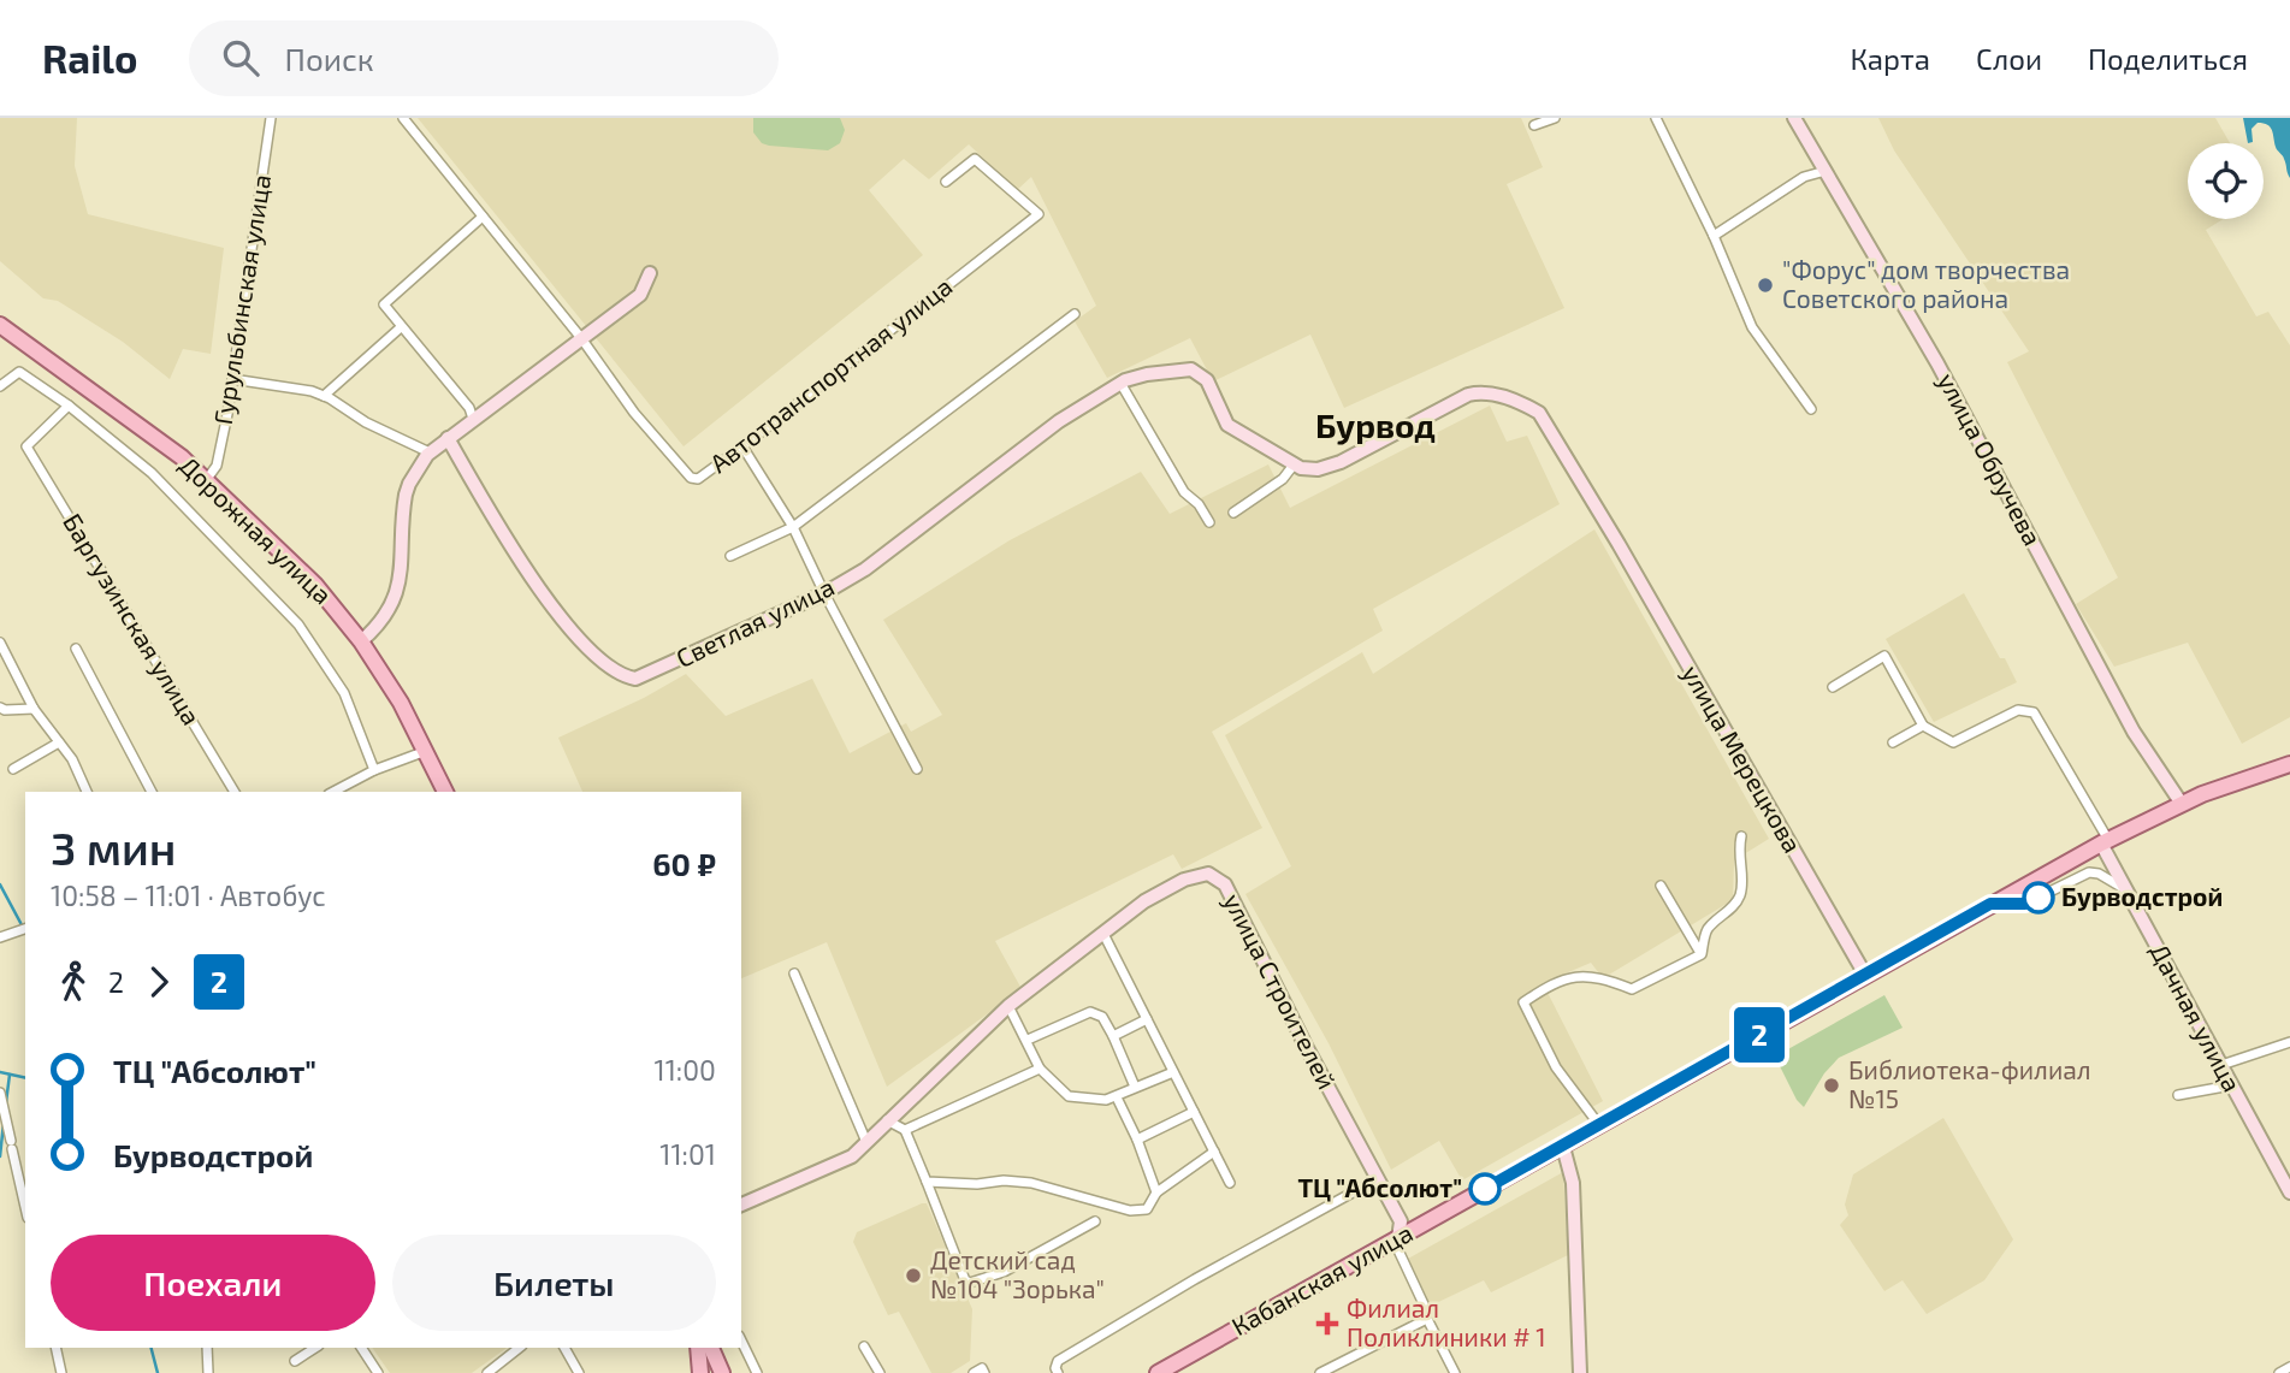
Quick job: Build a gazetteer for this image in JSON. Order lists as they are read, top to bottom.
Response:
{
  "streets": {
    "main road": ["Дорожная улица", "Кабанская улица"],
    "street": [
      "Гурульбинская улица",
      "Автотранспортная улица",
      "улица Обручева",
      "Баргузинская улица",
      "Светлая улица",
      "улица Мерецкова",
      "улица Строителей",
      "Дачная улица"
    ]
  },
  "crossings": [
    ["Гурульбинская улица", "Дорожная улица"],
    ["улица Обручева", "Кабанская улица"],
    ["улица Мерецкова", "Кабанская улица"],
    ["улица Строителей", "Кабанская улица"],
    ["Дачная улица", "Кабанская улица"]
  ],
  "districts": ["Бурвод"],
  "places": {
    "other": [
      "\"Форус\" дом творчества Советского района",
      "Бурводстрой",
      "Библиотека-филиал №15",
      "ТЦ \"Абсолют\"",
      "Детский сад №104 \"Зорька\""
    ],
    "health": ["Филиал Поликлиники # 1"]
  },
  "lines": ["bus line 2"],
  "page": {
    "header": "Railo",
    "search": "Поиск",
    "nav": ["Карта", "Слои", "Поделиться"],
    "on_map": "2",
    "heading": ["3 мин", "10:58 – 11:01 · Автобус", "60 ₽"],
    "legs": ["2", "2"],
    "list": [
      {
        "name": "ТЦ \"Абсолют\"",
        "value": "11:00"
      },
      {
        "name": "Бурводстрой",
        "value": "11:01"
      }
    ],
    "buttons": ["Поехали", "Билеты"]
  }
}
